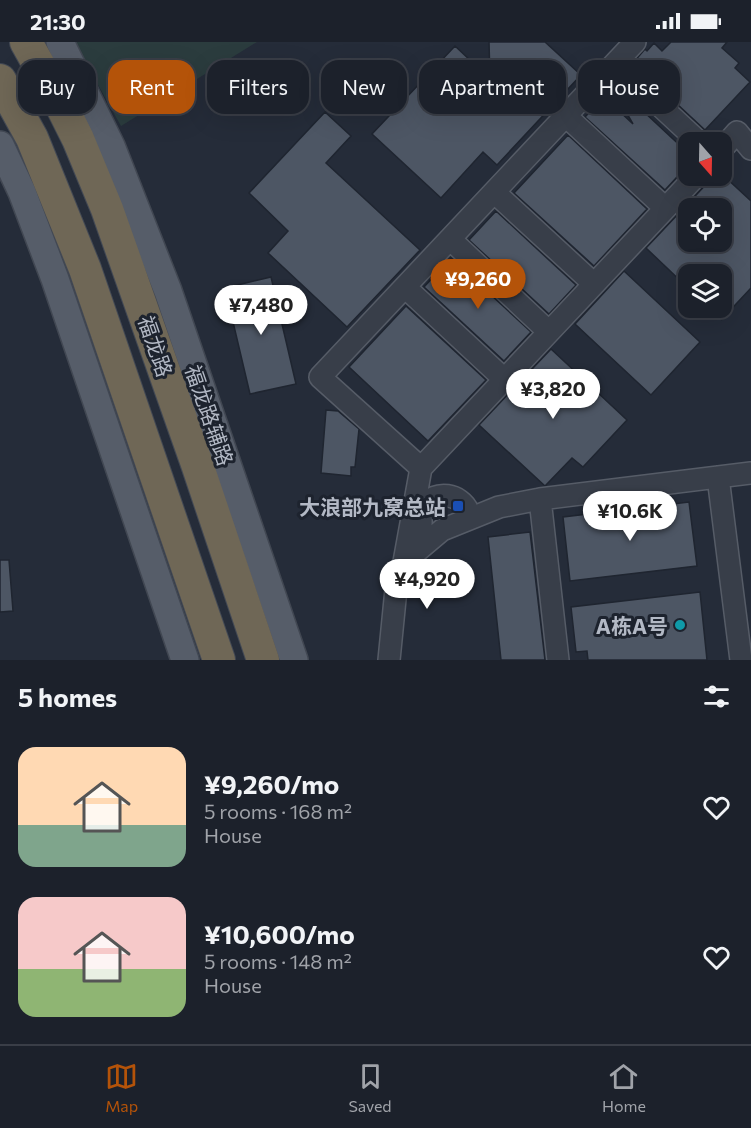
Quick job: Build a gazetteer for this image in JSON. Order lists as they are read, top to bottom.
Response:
{
  "streets": {
    "highway": ["福龙路"],
    "main road": ["福龙路辅路"]
  },
  "places": {
    "transit": ["大浪部九窝总站"],
    "other": ["A栋A号"]
  },
  "north": "bottom",
  "page": {
    "status": "21:30",
    "chip": [
      "Buy",
      "Rent",
      "Filters",
      "New",
      "Apartment",
      "House"
    ],
    "price": [
      "¥9,260",
      "¥7,480",
      "¥3,820",
      "¥10.6K",
      "¥4,920"
    ],
    "heading": "5 homes",
    "list": [
      {
        "name": "¥9,260/mo",
        "note": "5 rooms · 168 m² · House"
      },
      {
        "name": "¥10,600/mo",
        "note": "5 rooms · 148 m² · House"
      }
    ],
    "tabs": ["Map", "Saved", "Home"]
  }
}
